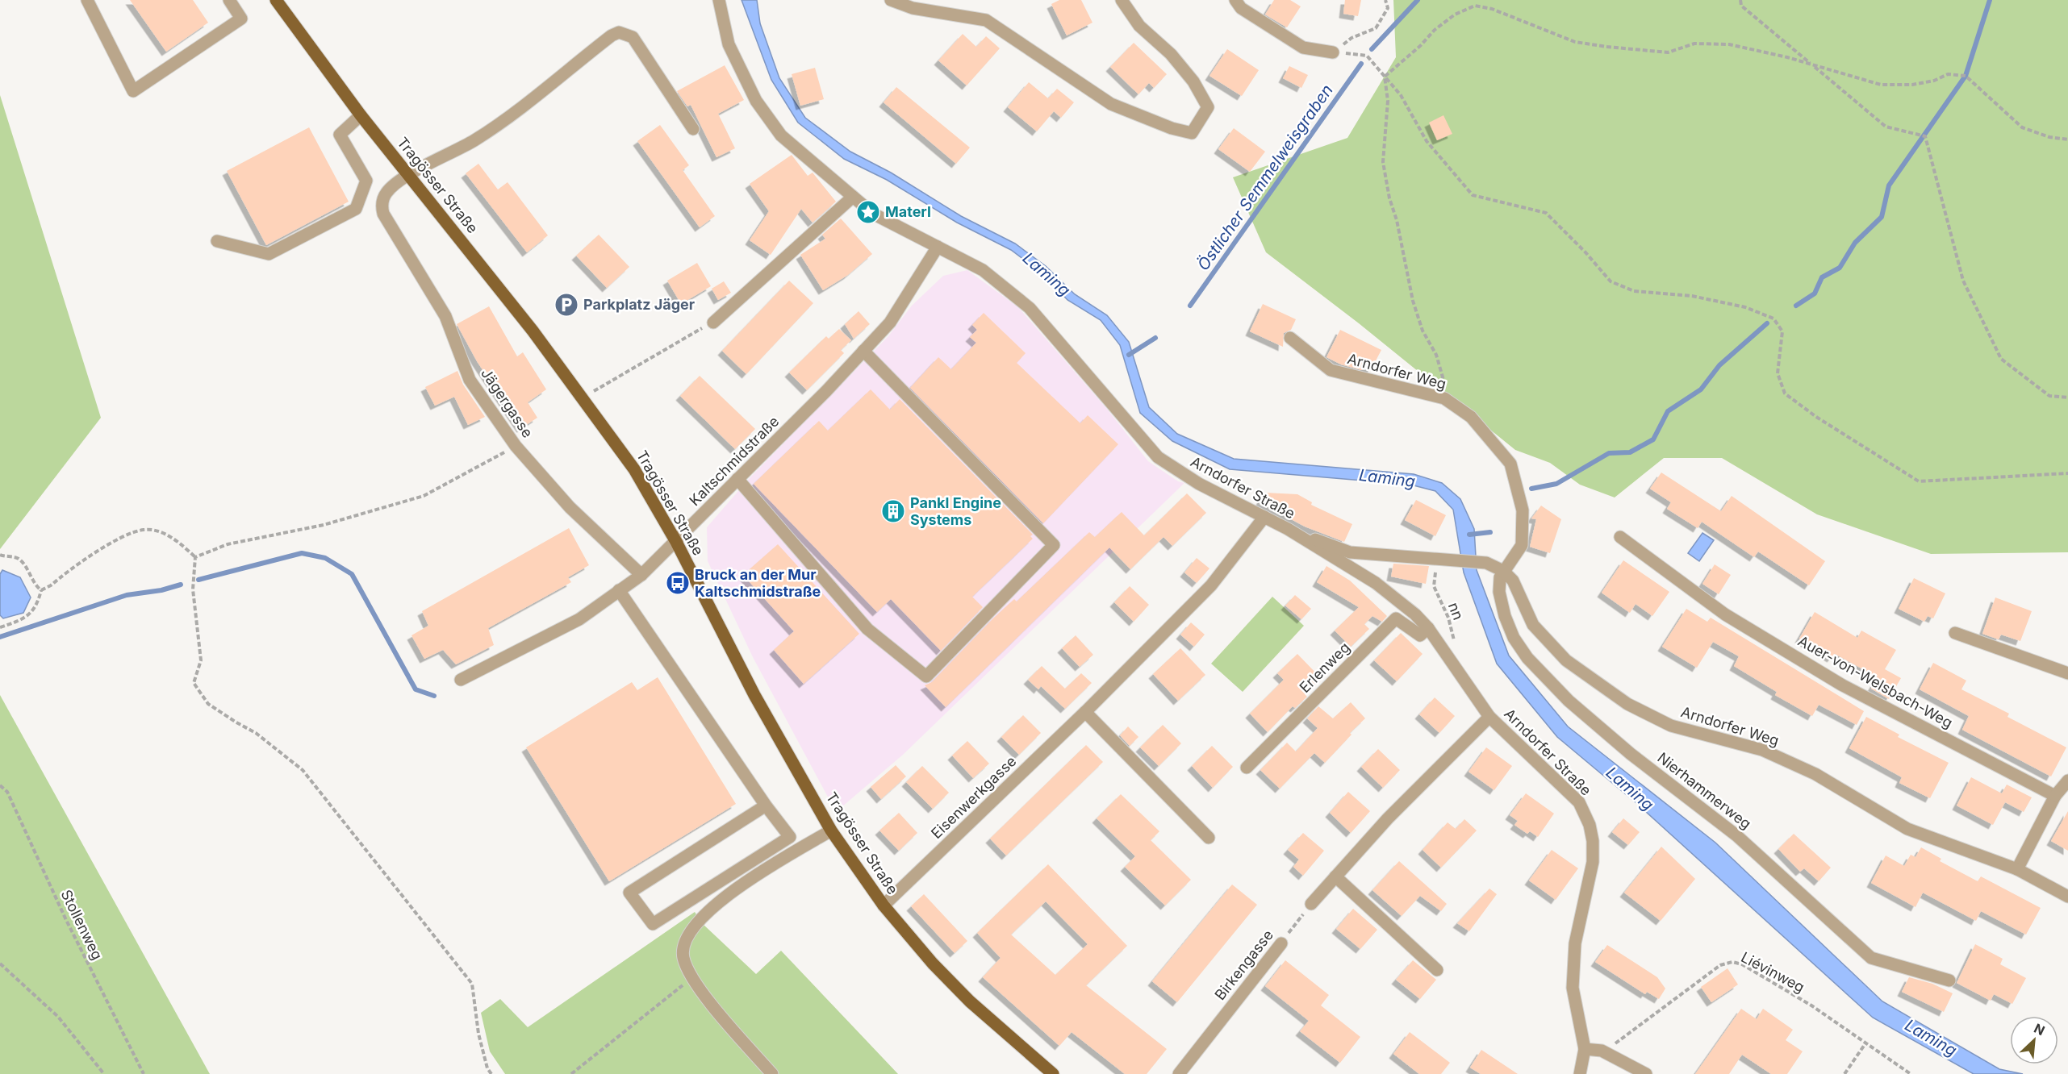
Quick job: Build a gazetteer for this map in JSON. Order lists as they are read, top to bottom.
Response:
{
  "streets": {
    "main road": ["Tragösser Straße"],
    "street": [
      "Arndorfer Weg",
      "Jägergasse",
      "Kaltschmidstraße",
      "Arndorfer Straße",
      "Erlenweg",
      "Auer-von-Welsbach-Weg",
      "Nierhammerweg",
      "Eisenwerkgasse",
      "Birkengasse"
    ],
    "path": ["nn", "Stollenweg", "Liévinweg"]
  },
  "crossings": [
    ["Tragösser Straße", "Jägergasse"],
    ["Tragösser Straße", "Kaltschmidstraße"],
    ["Tragösser Straße", "Eisenwerkgasse"],
    ["Arndorfer Weg", "Arndorfer Straße"],
    ["Arndorfer Weg", "nn"],
    ["Arndorfer Weg", "Nierhammerweg"],
    ["Jägergasse", "Kaltschmidstraße"],
    ["Kaltschmidstraße", "Arndorfer Straße"],
    ["Arndorfer Straße", "Erlenweg"],
    ["Arndorfer Straße", "Eisenwerkgasse"]
  ],
  "water": ["Östlicher Semmelweisgraben", "Laming"],
  "places": {
    "place": ["Materl"],
    "parking": ["Parkplatz Jäger"],
    "building": ["Pankl Engine Systems"],
    "bus stop": ["Bruck an der Mur Kaltschmidstraße"]
  },
  "north": "top right"
}
